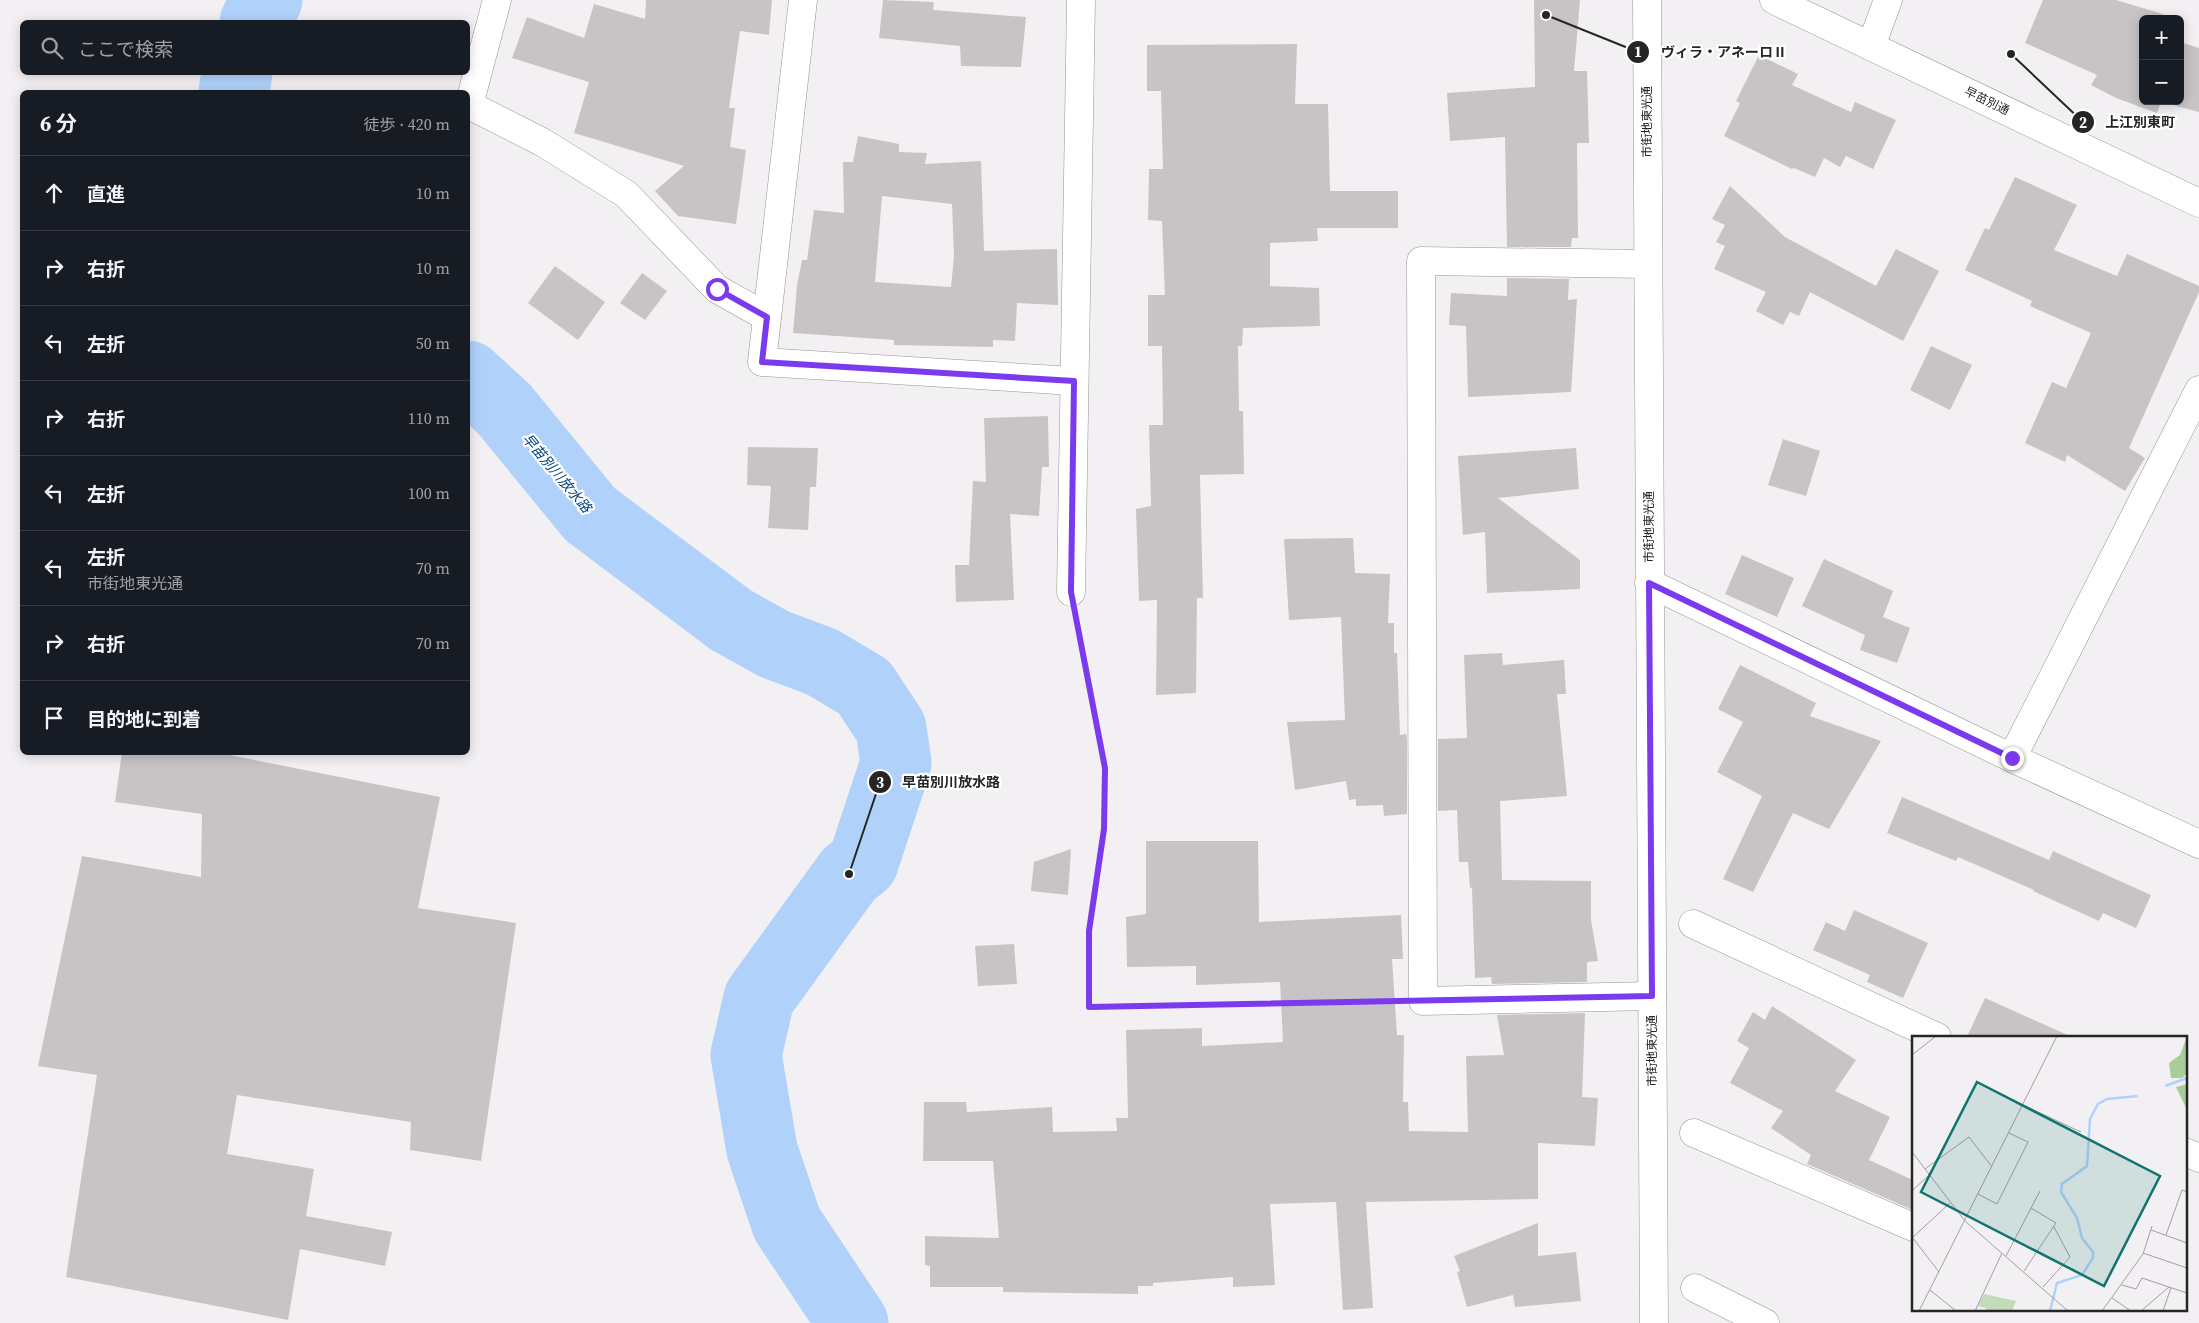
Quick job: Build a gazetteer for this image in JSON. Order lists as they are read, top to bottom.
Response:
{
  "streets": {
    "street": ["早苗別通", "市街地東光通"]
  },
  "water": ["早苗別川放水路"],
  "places": ["ヴィラ・アネーロⅡ", "上江別東町", "早苗別川放水路"],
  "page": {
    "map_buttons": ["+", "−"],
    "search": "ここで検索",
    "heading": ["6 分", "徒歩 · 420 m"],
    "list": [
      ["直進", "10 m"],
      ["右折", "10 m"],
      ["左折", "50 m"],
      ["右折", "110 m"],
      ["左折", "100 m"],
      ["左折", "市街地東光通", "70 m"],
      ["右折", "70 m"],
      "目的地に到着"
    ]
  }
}
